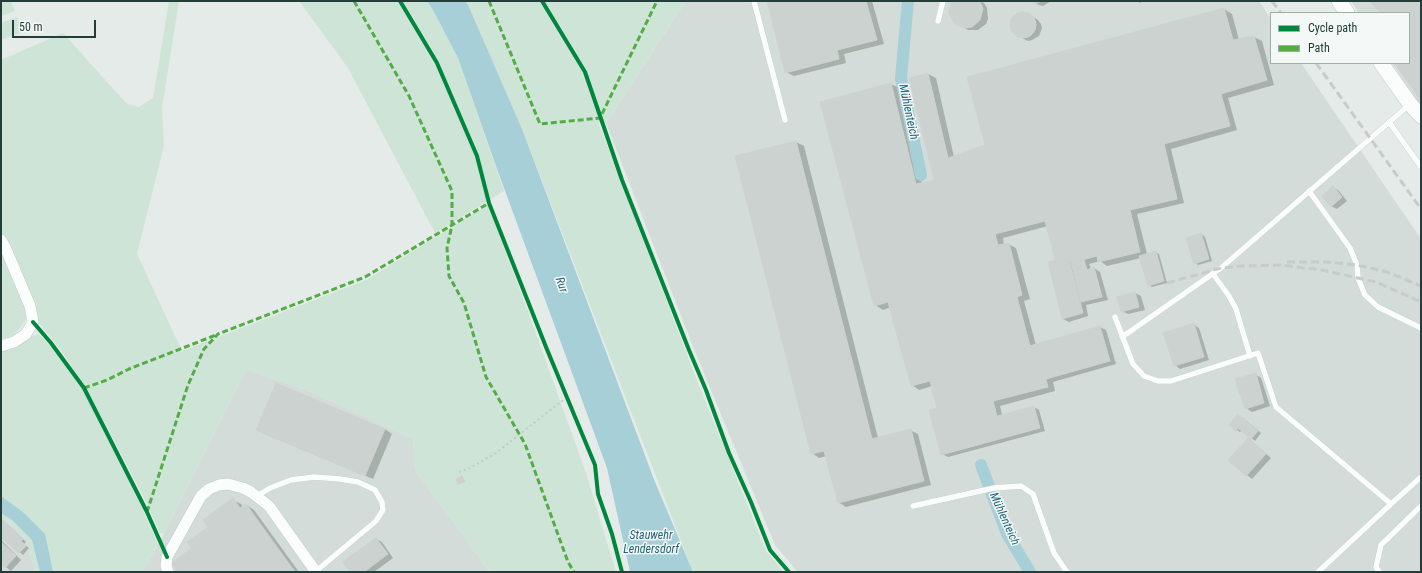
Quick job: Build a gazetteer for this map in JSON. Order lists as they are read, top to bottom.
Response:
{
  "water": ["Mühlenteich", "Rur", "Stauwehr Lendersdorf"],
  "legend": ["Cycle path", "Path"],
  "scale_bar": "50 m"
}
